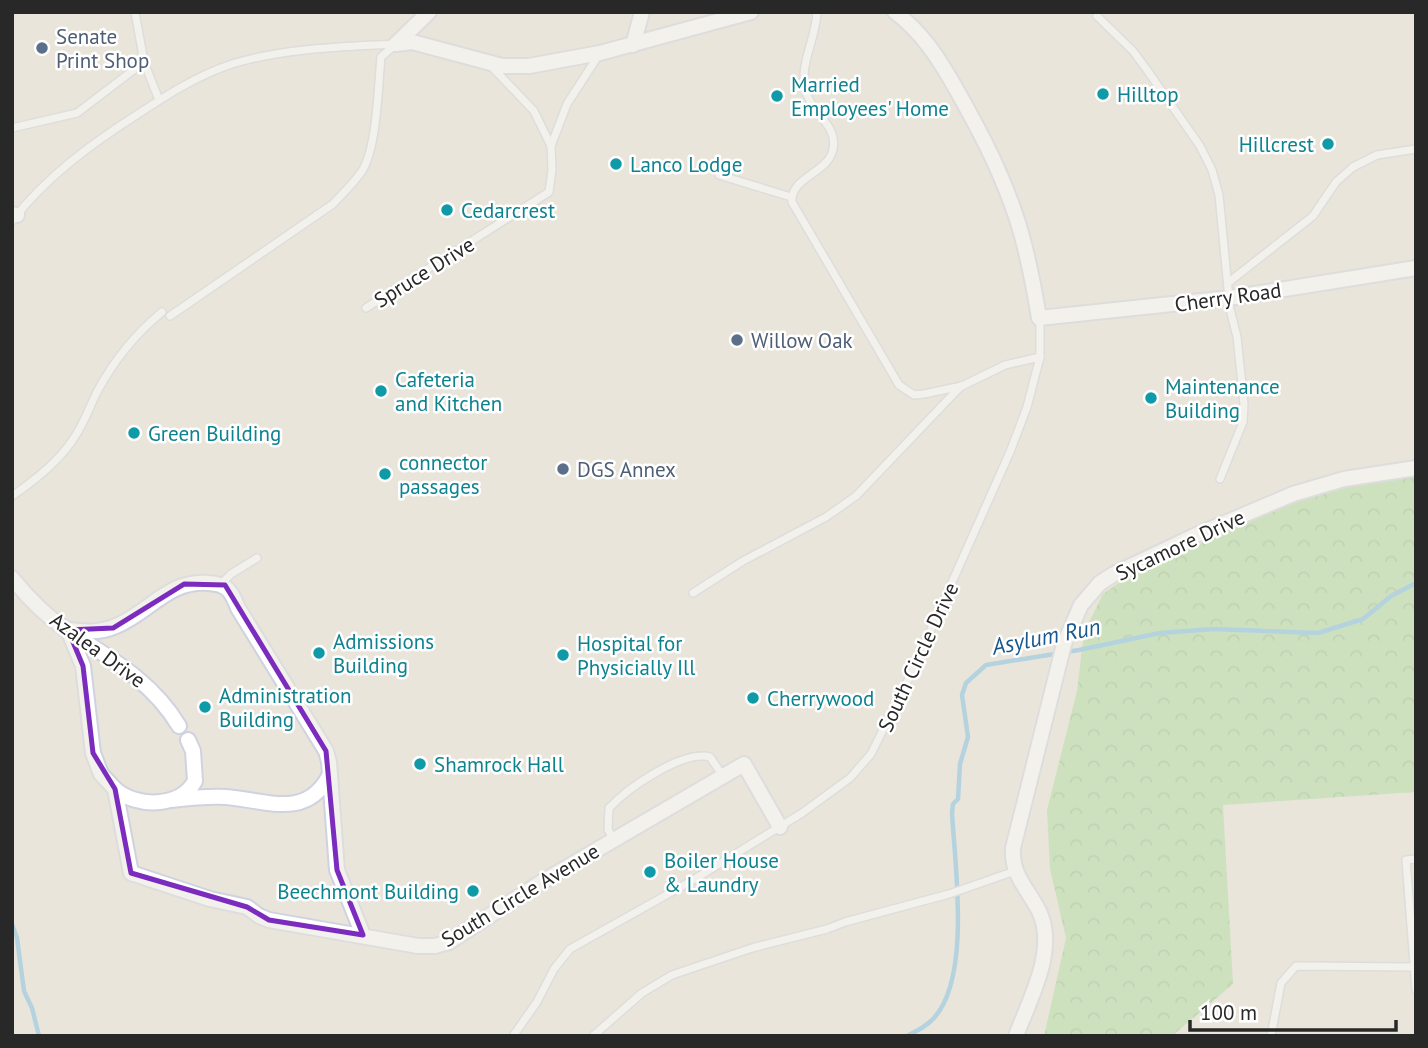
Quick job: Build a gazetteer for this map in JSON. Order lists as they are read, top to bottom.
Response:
{
  "streets": {
    "street": [
      "Cherry Road",
      "Sycamore Drive",
      "Azalea Drive",
      "South Circle Avenue"
    ],
    "lane": ["Spruce Drive", "South Circle Drive"]
  },
  "crossings": [
    ["Cherry Road", "South Circle Drive"],
    ["Azalea Drive", "South Circle Avenue"],
    ["South Circle Drive", "South Circle Avenue"]
  ],
  "water": ["Asylum Run"],
  "places": [
    "Senate Print Shop",
    "Hilltop",
    "Married Employees' Home",
    "Hillcrest",
    "Lanco Lodge",
    "Cedarcrest",
    "Willow Oak",
    "Cafeteria and Kitchen",
    "Maintenance Building",
    "Green Building",
    "DGS Annex",
    "connector passages",
    "Admissions Building",
    "Hospital for Physicially Ill",
    "Cherrywood",
    "Administration Building",
    "Shamrock Hall",
    "Boiler House & Laundry",
    "Beechmont Building"
  ],
  "scale_bar": "100 m"
}
